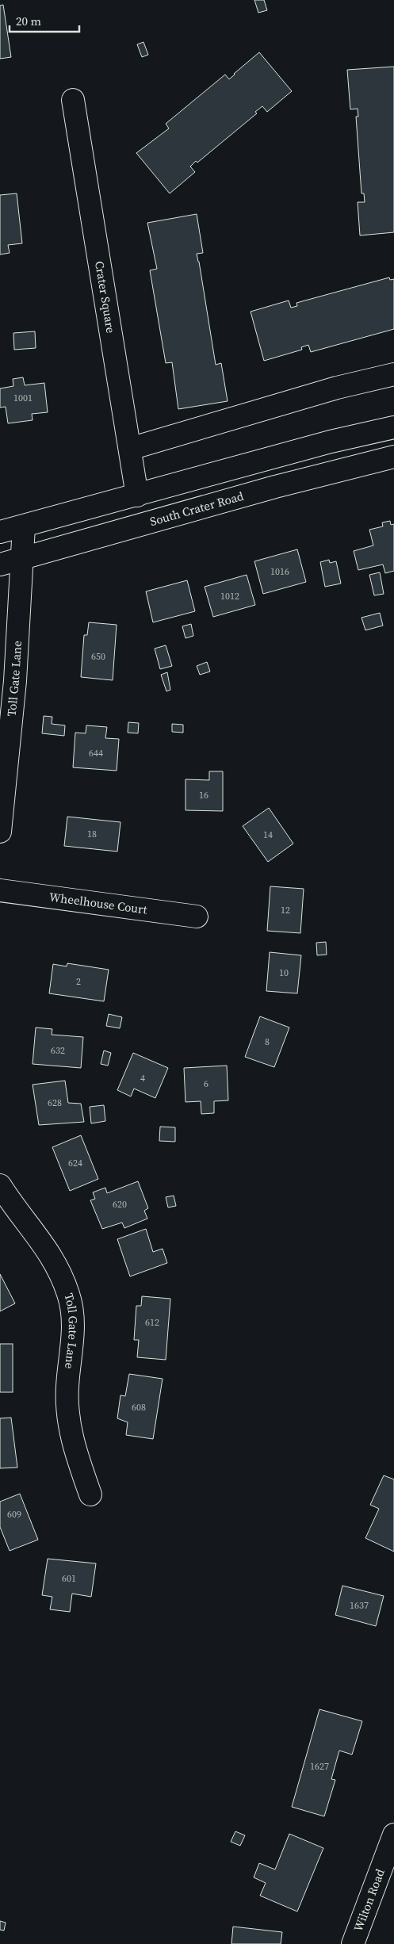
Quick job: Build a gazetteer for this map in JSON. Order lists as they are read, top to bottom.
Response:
{
  "streets": {
    "street": [
      "Crater Square",
      "South Crater Road",
      "Toll Gate Lane",
      "Wheelhouse Court",
      "Wilton Road"
    ]
  },
  "crossings": [
    ["South Crater Road", "Toll Gate Lane"]
  ],
  "house_numbers": [
    "1001",
    "1016",
    "1012",
    "650",
    "644",
    "16",
    "18",
    "14",
    "12",
    "10",
    "2",
    "8",
    "632",
    "4",
    "6",
    "628",
    "624",
    "620",
    "612",
    "608",
    "609",
    "601",
    "1637",
    "1627"
  ],
  "scale_bar": "20 m"
}
